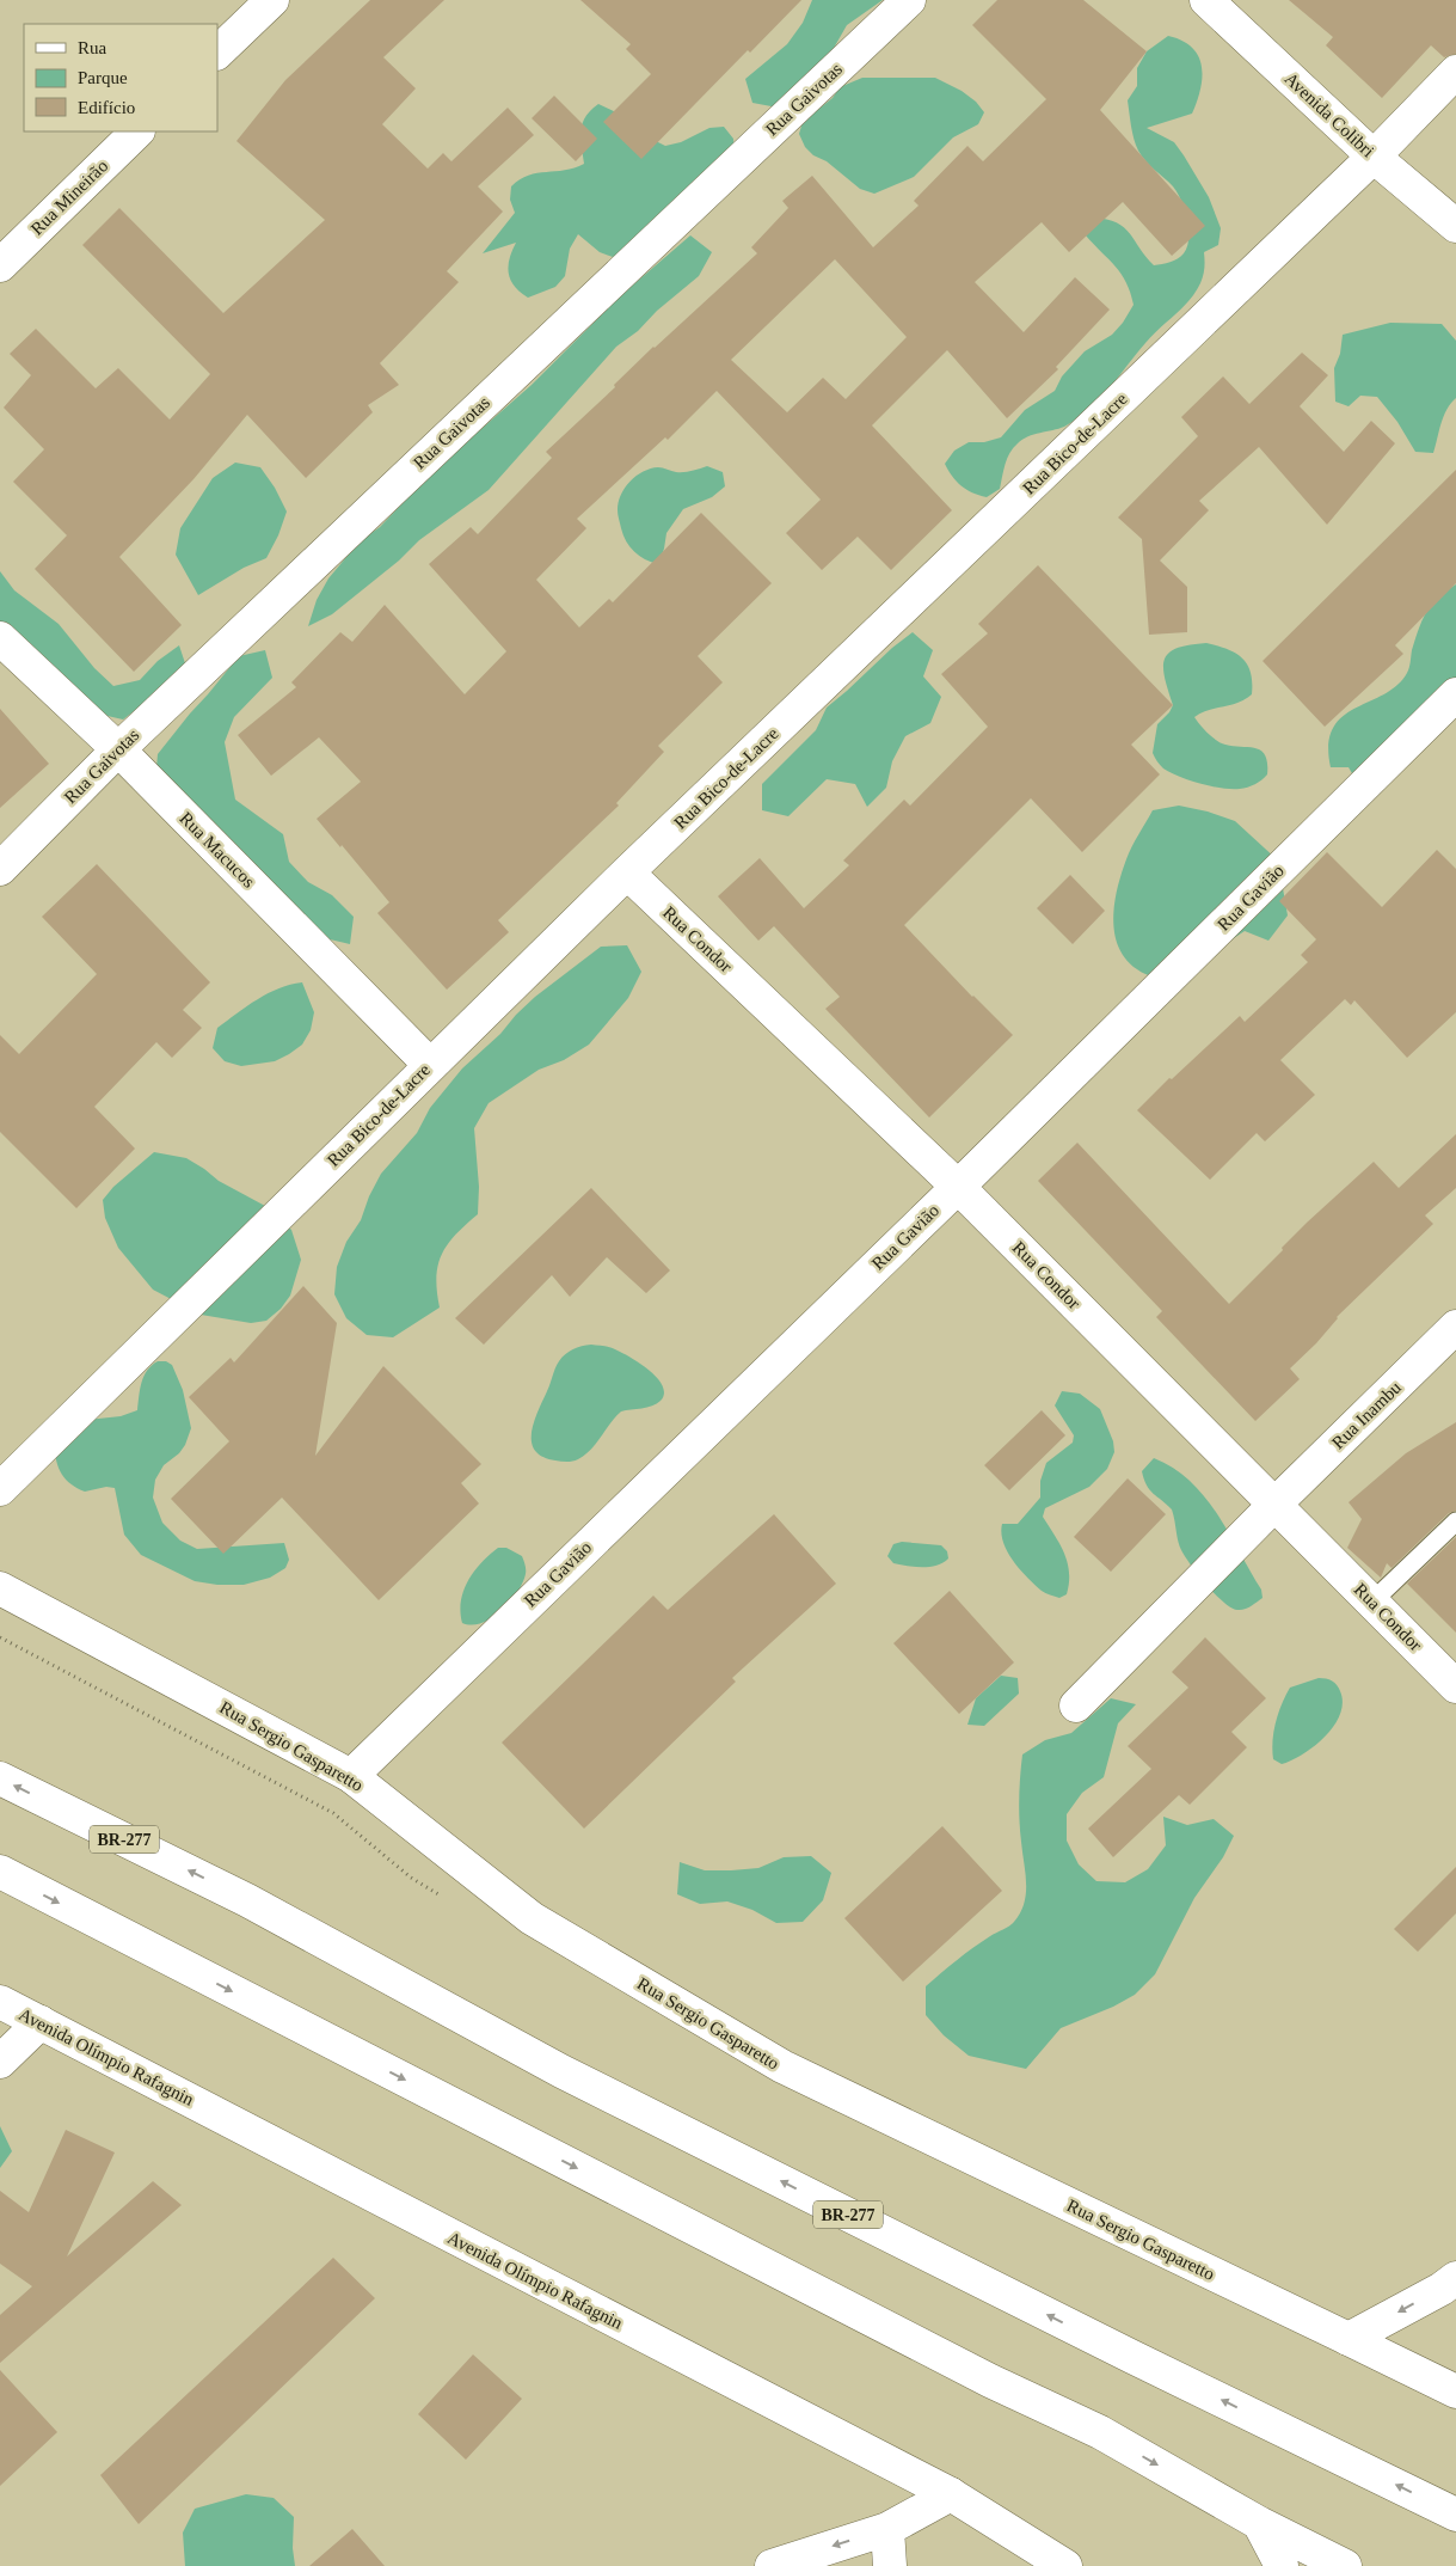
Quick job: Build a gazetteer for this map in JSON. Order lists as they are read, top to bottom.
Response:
{
  "streets": {
    "main road": [
      "Rua Gaivotas",
      "Avenida Colibri",
      "Rua Mineirão",
      "Rua Bico-de-Lacre",
      "Rua Macucos",
      "Rua Gavião",
      "Rua Condor",
      "Rua Inambu",
      "Rua Sergio Gasparetto",
      "BR-277",
      "Avenida Olímpio Rafagnin"
    ]
  },
  "crossings": [
    ["Rua Gaivotas", "Rua Macucos"],
    ["Avenida Colibri", "Rua Bico-de-Lacre"],
    ["Rua Bico-de-Lacre", "Rua Macucos"],
    ["Rua Bico-de-Lacre", "Rua Condor"],
    ["Rua Gavião", "Rua Condor"],
    ["Rua Gavião", "Rua Sergio Gasparetto"],
    ["Rua Condor", "Rua Inambu"]
  ],
  "legend": ["Rua", "Parque", "Edifício"]
}
